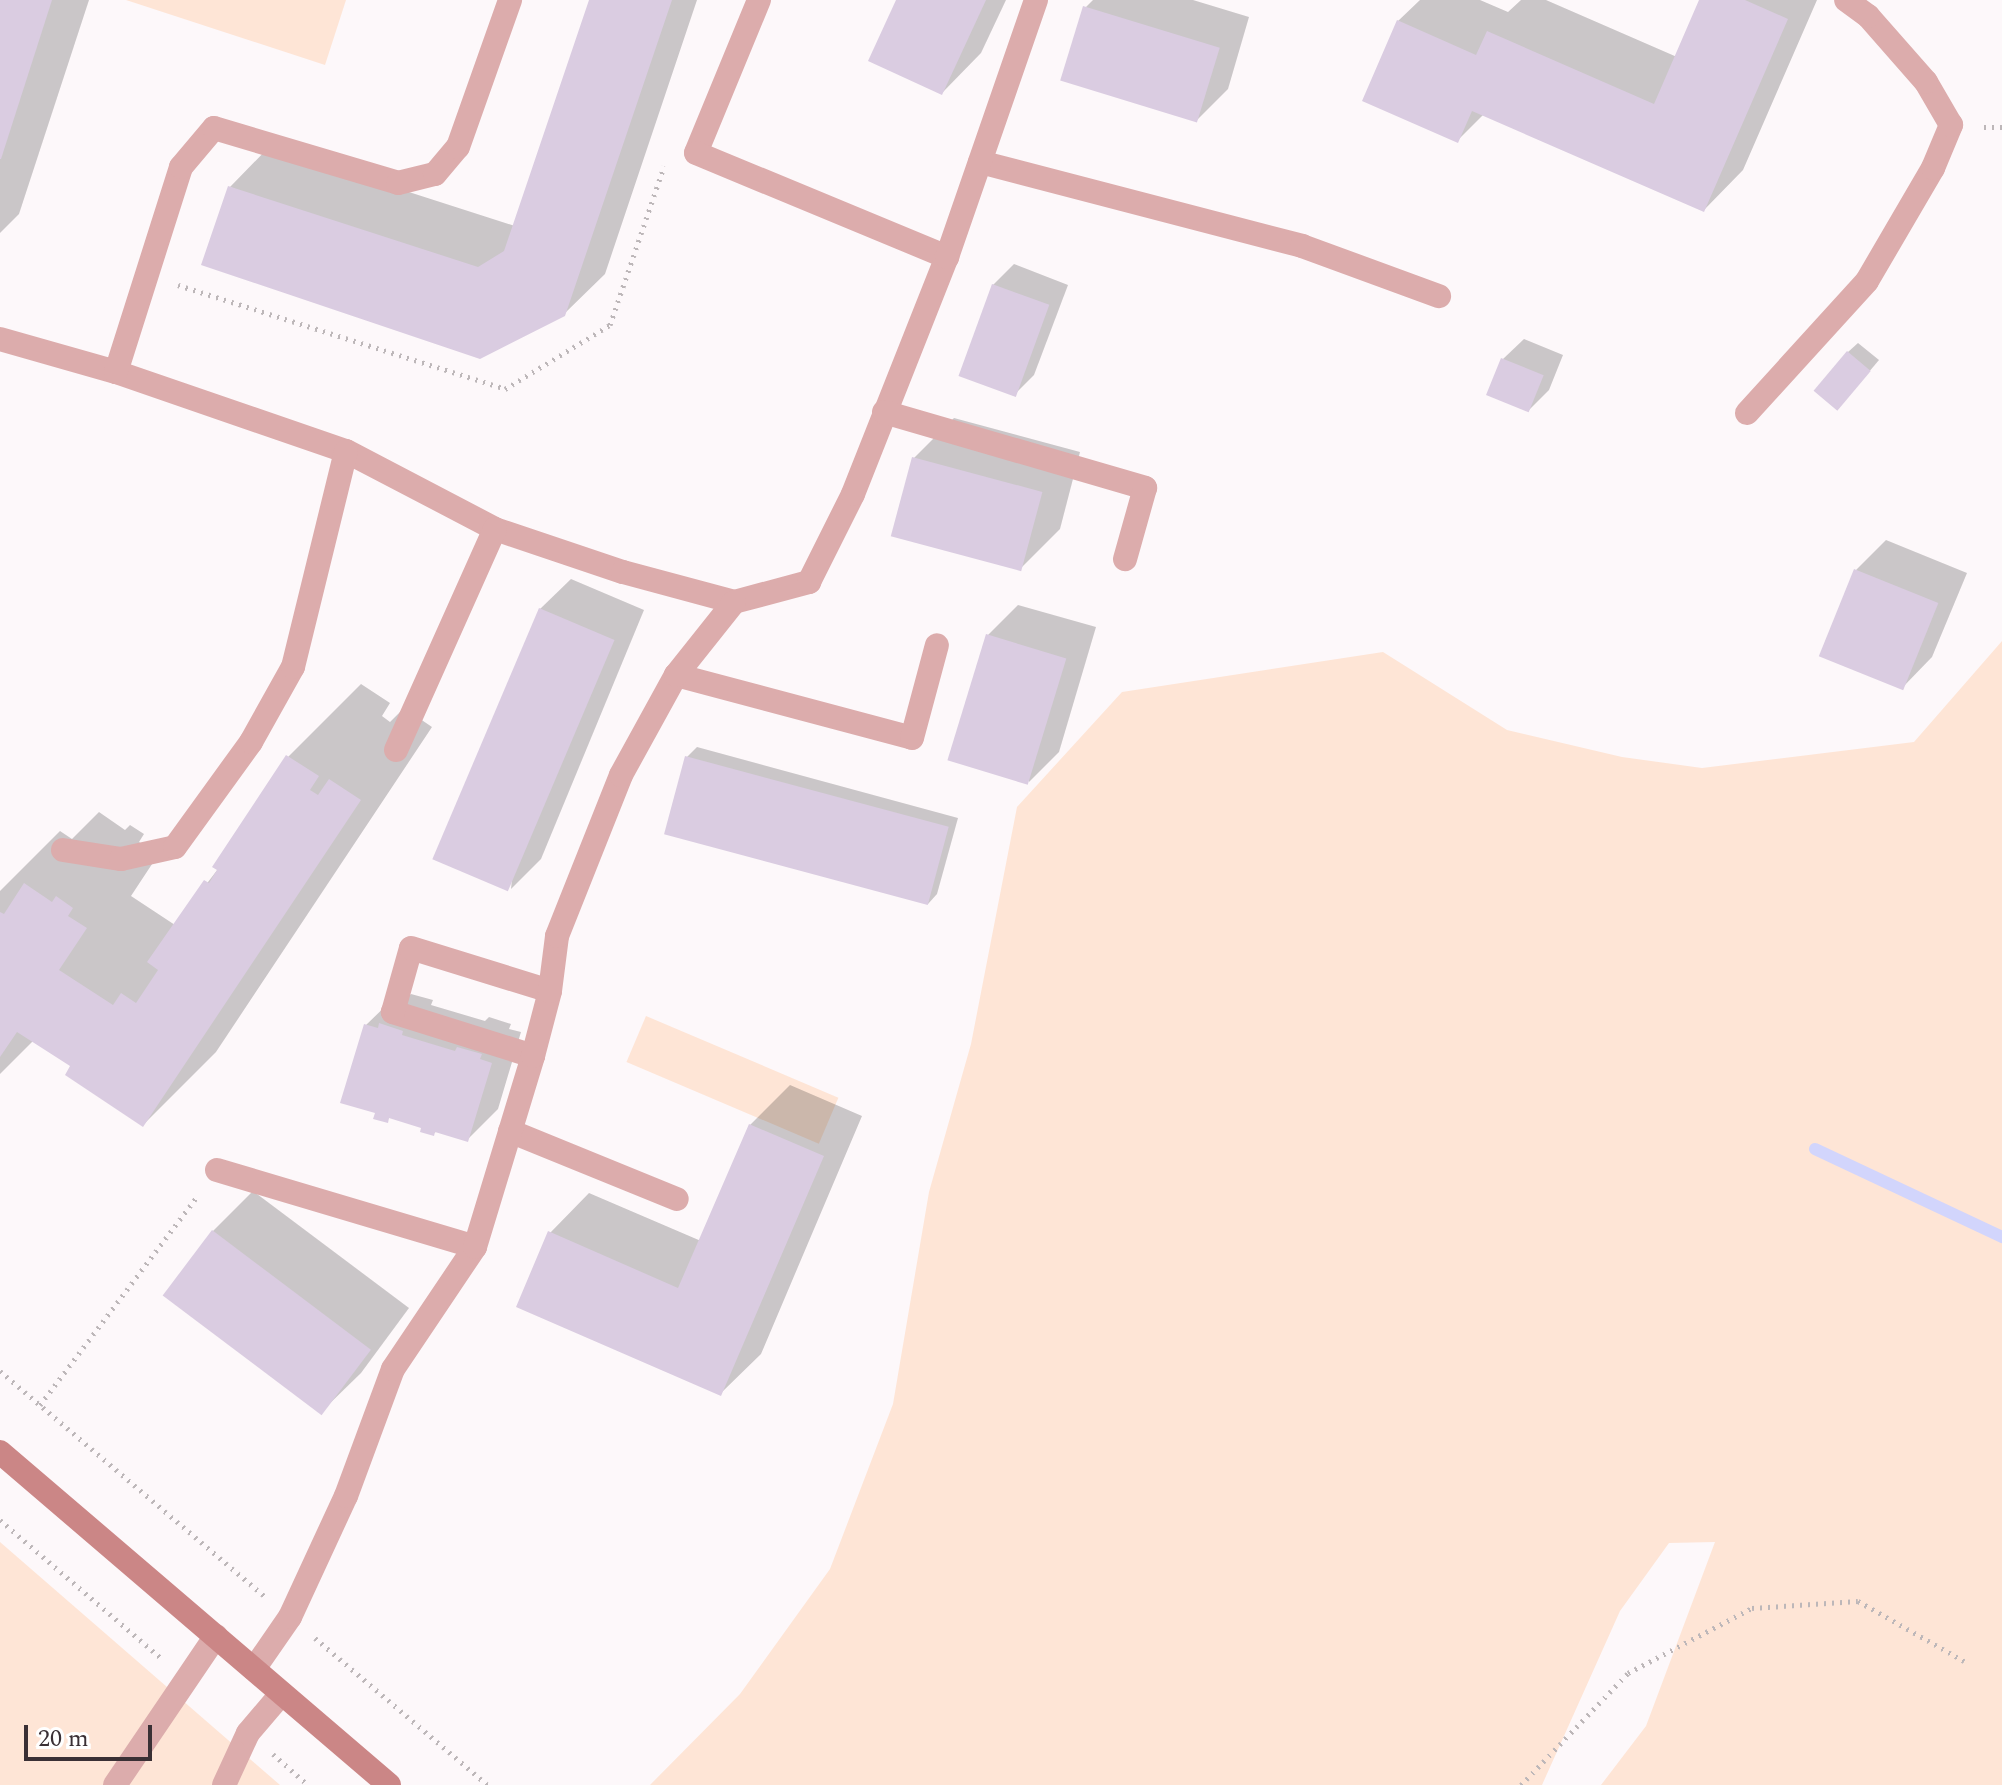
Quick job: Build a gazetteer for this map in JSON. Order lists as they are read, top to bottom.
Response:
{
  "scale_bar": "20 m"
}
